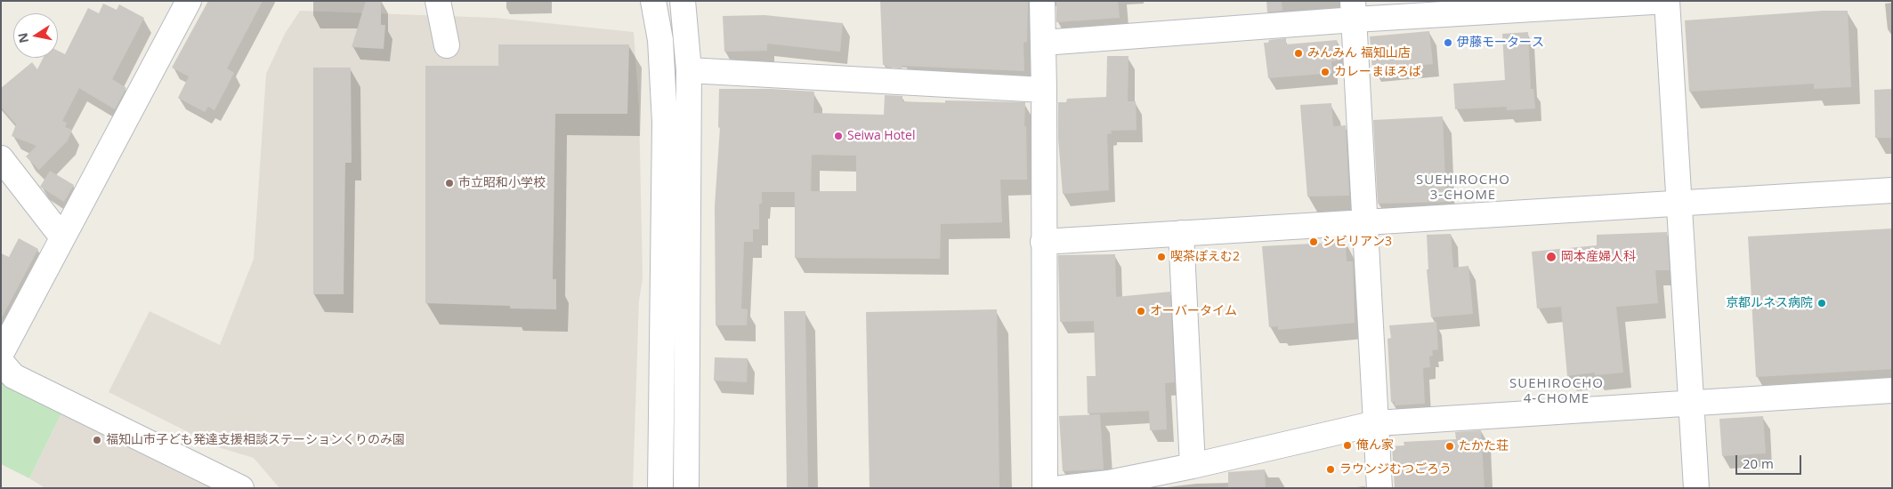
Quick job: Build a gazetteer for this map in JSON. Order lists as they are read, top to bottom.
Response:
{
  "districts": ["SUEHIROCHO 3-CHOME", "SUEHIROCHO 4-CHOME"],
  "places": [
    "伊藤モータース",
    "みんみん 福知山店",
    "カレーまほろば",
    "Seiwa Hotel",
    "市立昭和小学校",
    "シビリアン3",
    "喫茶ぽえむ2",
    "岡本産婦人科",
    "京都ルネス病院",
    "オーバータイム",
    "福知山市子ども発達支援相談ステーションくりのみ園",
    "俺ん家",
    "たかた荘",
    "ラウンジむつごろう"
  ],
  "scale_bar": "20 m",
  "north": "left"
}
